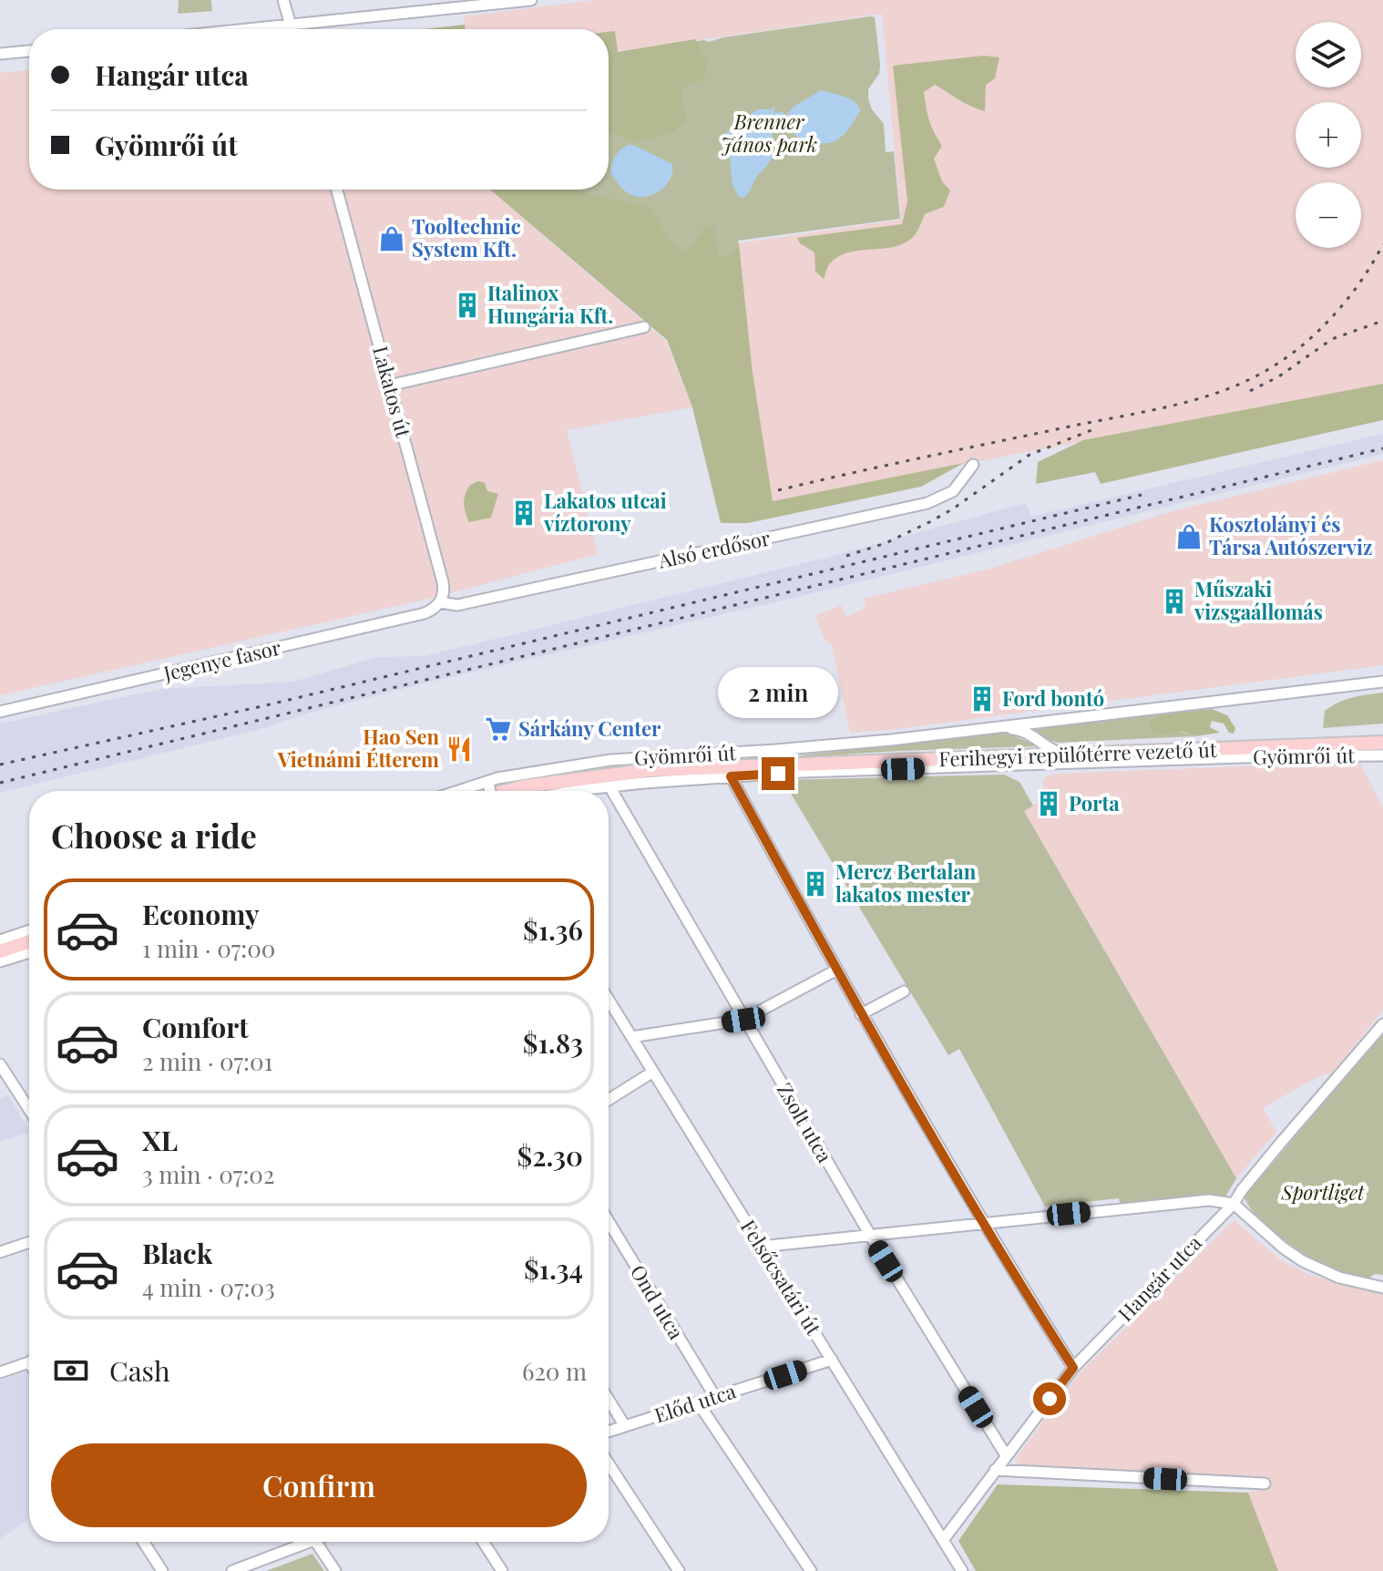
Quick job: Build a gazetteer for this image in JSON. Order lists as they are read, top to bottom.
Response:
{
  "streets": {
    "main road": ["Ferihegyi repülőtérre vezető út"],
    "street": [
      "Lakatos út",
      "Alsó erdősor",
      "Jegenye fasor",
      "Gyömrői út",
      "Zsolt utca",
      "Felsőcsatári út",
      "Hangár utca",
      "Ond utca",
      "Előd utca"
    ]
  },
  "crossings": [
    ["Lakatos út", "Alsó erdősor"],
    ["Lakatos út", "Jegenye fasor"],
    ["Alsó erdősor", "Jegenye fasor"],
    ["Ferihegyi repülőtérre vezető út", "Gyömrői út"],
    ["Gyömrői út", "Zsolt utca"],
    ["Zsolt utca", "Hangár utca"],
    ["Felsőcsatári út", "Hangár utca"],
    ["Felsőcsatári út", "Előd utca"],
    ["Ond utca", "Előd utca"]
  ],
  "parks": ["Brenner János park", "Sportliget"],
  "places": {
    "shop": ["Tooltechnic System Kft.", "Kosztolányi és Társa Autószerviz"],
    "building": [
      "Italinox Hungária Kft.",
      "Lakatos utcai víztorony",
      "Műszaki vizsgaállomás",
      "Ford bontó",
      "Porta",
      "Mercz Bertalan lakatos mester"
    ],
    "supermarket": ["Sárkány Center"],
    "restaurant": ["Hao Sen Vietnámi Étterem"]
  },
  "page": {
    "map_buttons": ["+", "−"],
    "banner": ["Hangár utca", "Gyömrői út"],
    "bubble": "2 min",
    "heading": "Choose a ride",
    "list": [
      {
        "name": "Economy",
        "note": "1 min · 07:00",
        "value": "$1.36"
      },
      {
        "name": "Comfort",
        "note": "2 min · 07:01",
        "value": "$1.83"
      },
      {
        "name": "XL",
        "note": "3 min · 07:02",
        "value": "$2.30"
      },
      {
        "name": "Black",
        "note": "4 min · 07:03",
        "value": "$1.34"
      }
    ],
    "pay": ["Cash", "620 m"],
    "buttons": "Confirm"
  }
}
